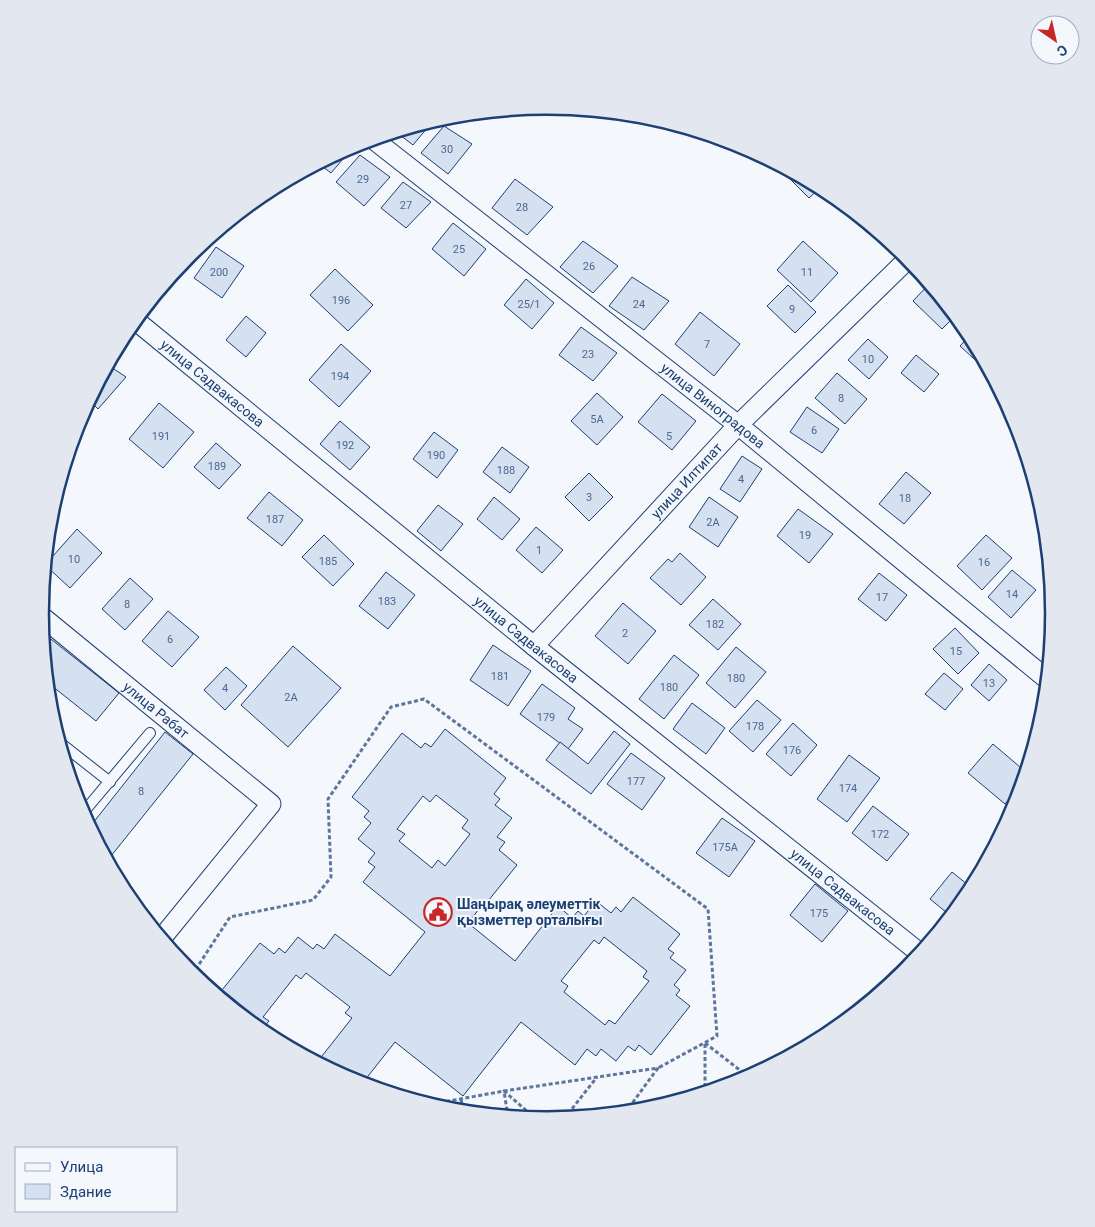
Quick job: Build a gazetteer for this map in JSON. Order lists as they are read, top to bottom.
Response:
{
  "streets": {
    "street": [
      "улица Садвакасова",
      "улица Виноградова",
      "улица Илтипат",
      "улица Рабат"
    ]
  },
  "crossings": [
    ["улица Садвакасова", "улица Илтипат"],
    ["улица Виноградова", "улица Илтипат"]
  ],
  "places": {
    "public building": ["Шаңырақ әлеуметтік қызметтер орталығы"]
  },
  "house_numbers": [
    "30",
    "29",
    "27",
    "28",
    "25",
    "26",
    "200",
    "11",
    "196",
    "25/1",
    "24",
    "9",
    "7",
    "23",
    "10",
    "194",
    "8",
    "5А",
    "6",
    "191",
    "5",
    "192",
    "190",
    "189",
    "188",
    "4",
    "3",
    "18",
    "187",
    "2А",
    "19",
    "1",
    "10",
    "185",
    "16",
    "14",
    "17",
    "183",
    "8",
    "182",
    "2",
    "6",
    "15",
    "181",
    "180",
    "13",
    "180",
    "4",
    "2А",
    "179",
    "178",
    "176",
    "177",
    "174",
    "8",
    "172",
    "175А",
    "175"
  ],
  "legend": ["Улица", "Здание"],
  "north": "bottom right"
}
